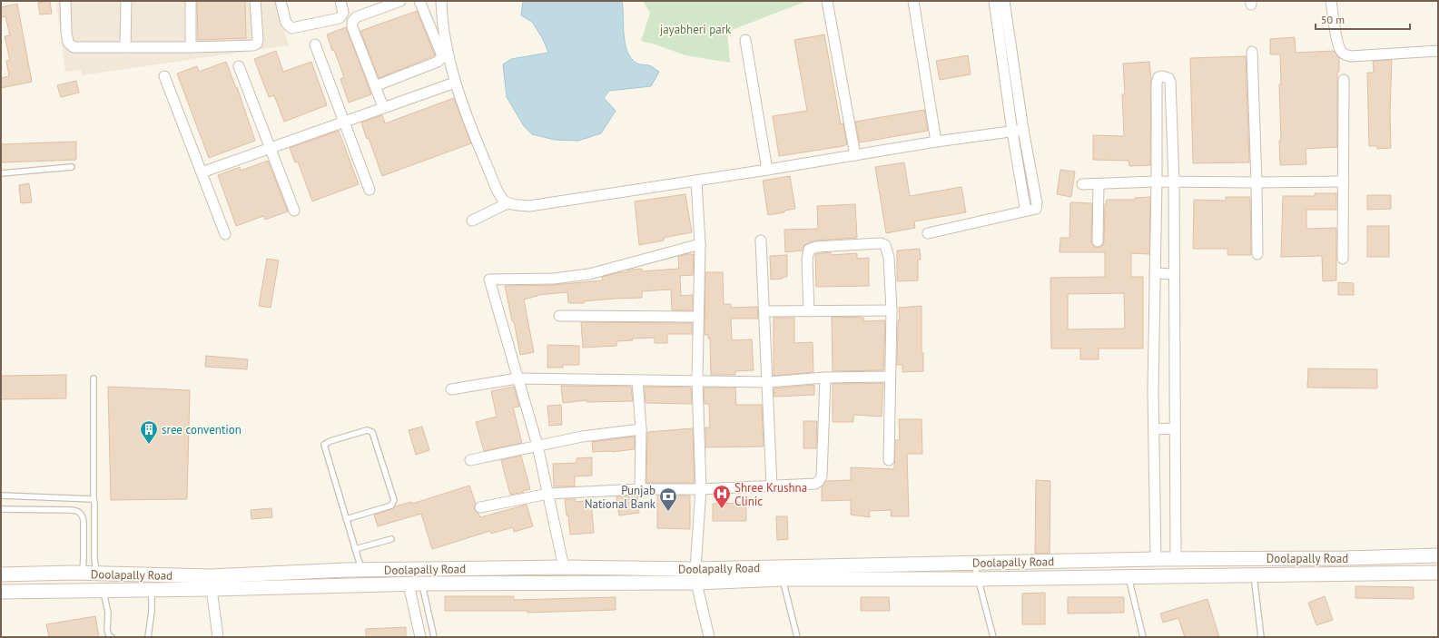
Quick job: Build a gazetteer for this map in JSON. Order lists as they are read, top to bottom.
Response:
{
  "streets": {
    "main road": ["Doolapally Road"]
  },
  "parks": ["jayabheri park"],
  "places": {
    "building": ["sree convention"],
    "hospital": ["Shree Krushna Clinic"],
    "bank": ["Punjab National Bank"]
  },
  "scale_bar": "50 m"
}
